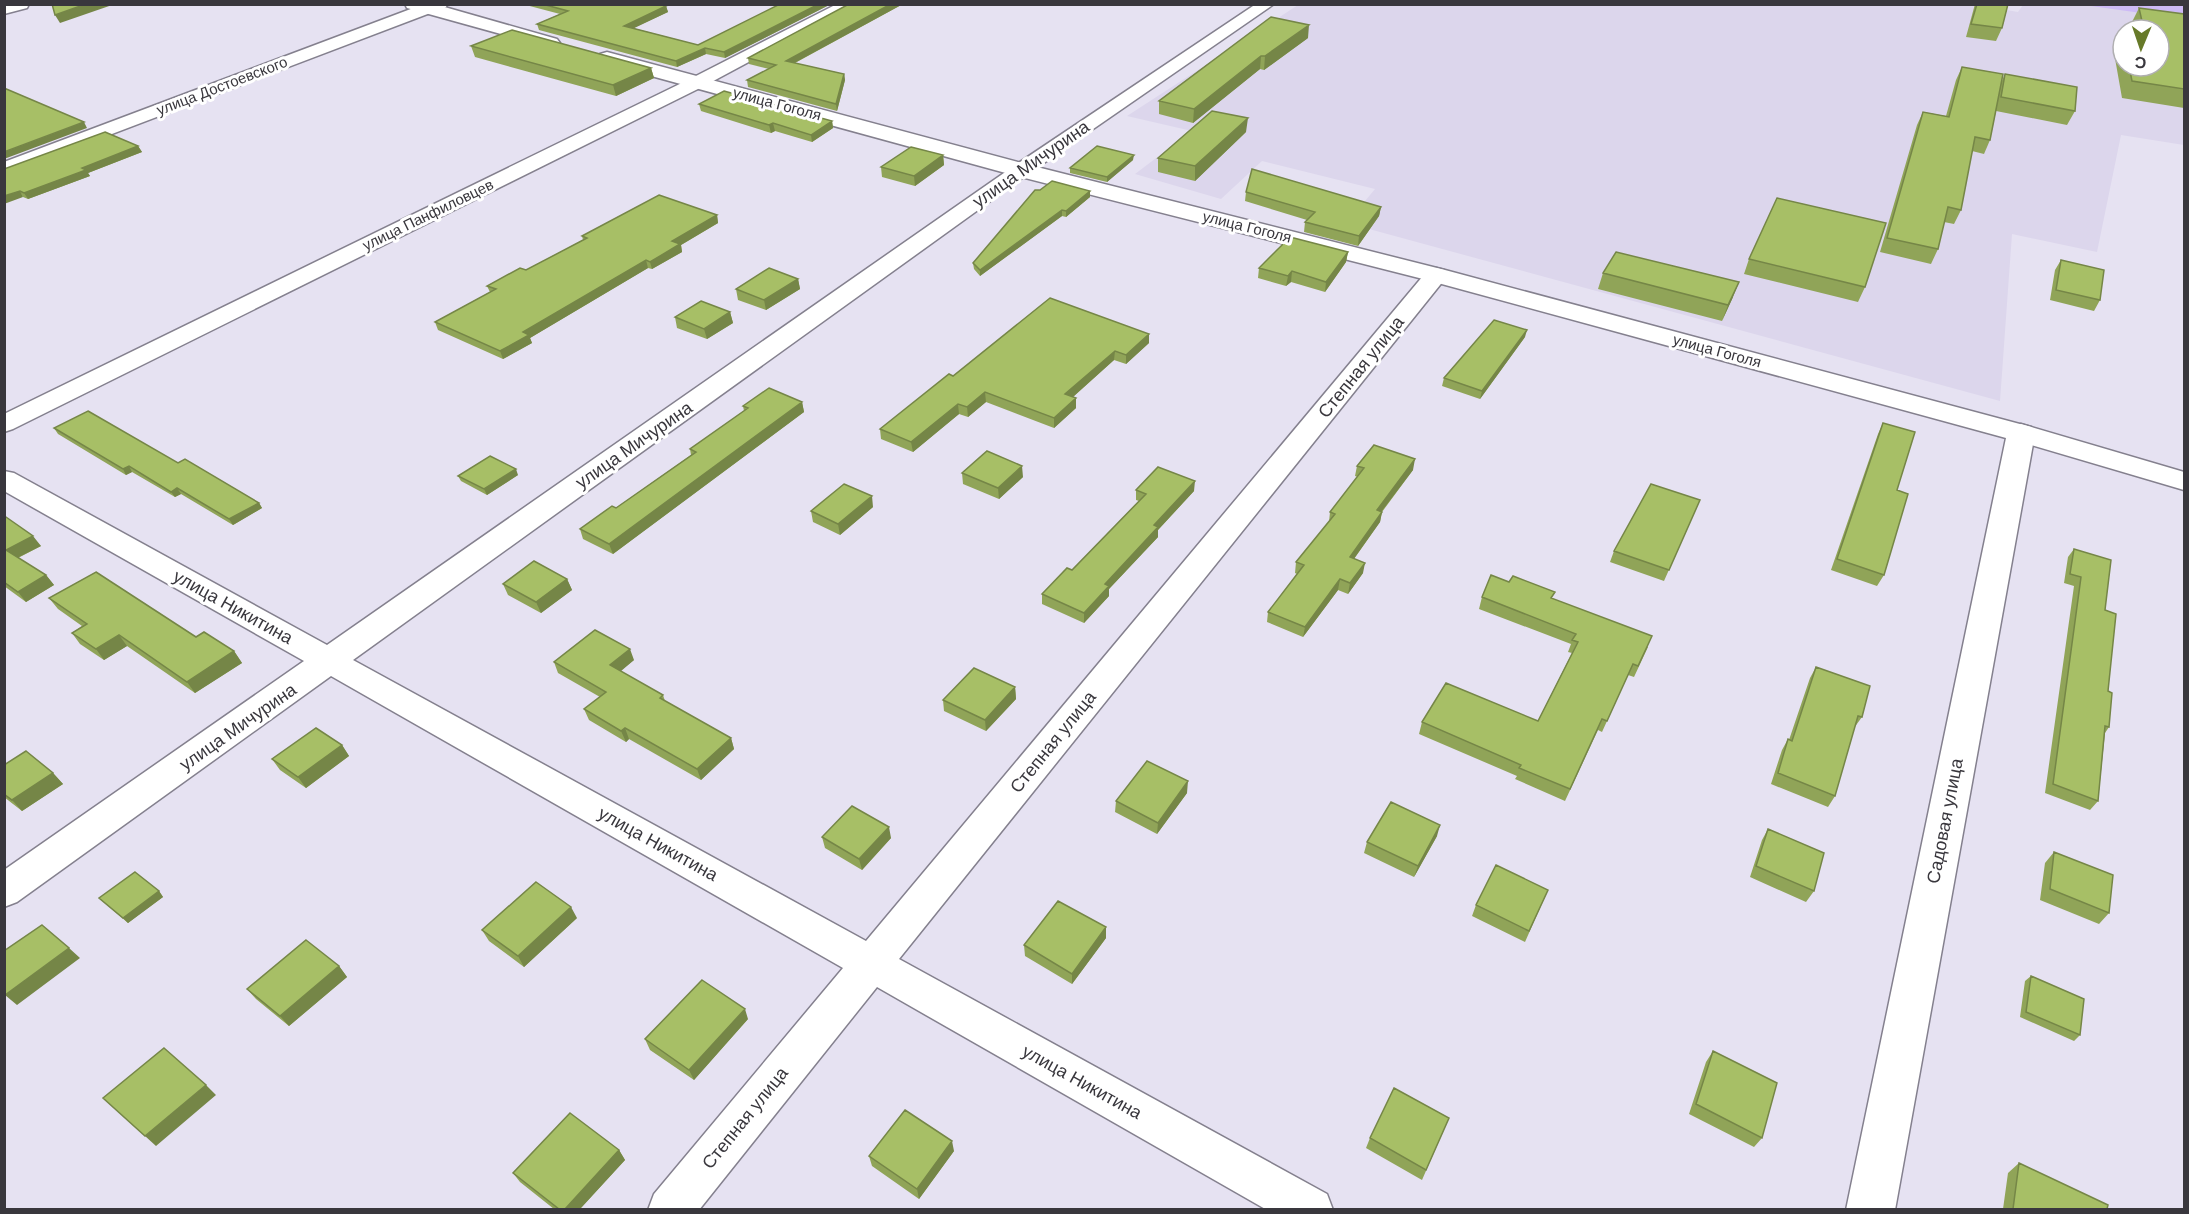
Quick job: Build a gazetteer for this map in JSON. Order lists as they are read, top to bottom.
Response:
{
  "streets": {
    "main road": ["улица Гоголя", "Садовая улица"],
    "street": [
      "улица Достоевского",
      "улица Мичурина",
      "улица Панфиловцев",
      "Степная улица",
      "улица Никитина"
    ]
  },
  "crossings": [
    ["улица Достоевского", "улица Гоголя"],
    ["улица Гоголя", "улица Мичурина"],
    ["улица Гоголя", "улица Панфиловцев"],
    ["улица Гоголя", "Степная улица"],
    ["улица Гоголя", "Садовая улица"],
    ["улица Мичурина", "улица Никитина"],
    ["Степная улица", "улица Никитина"]
  ],
  "north": "bottom"
}
